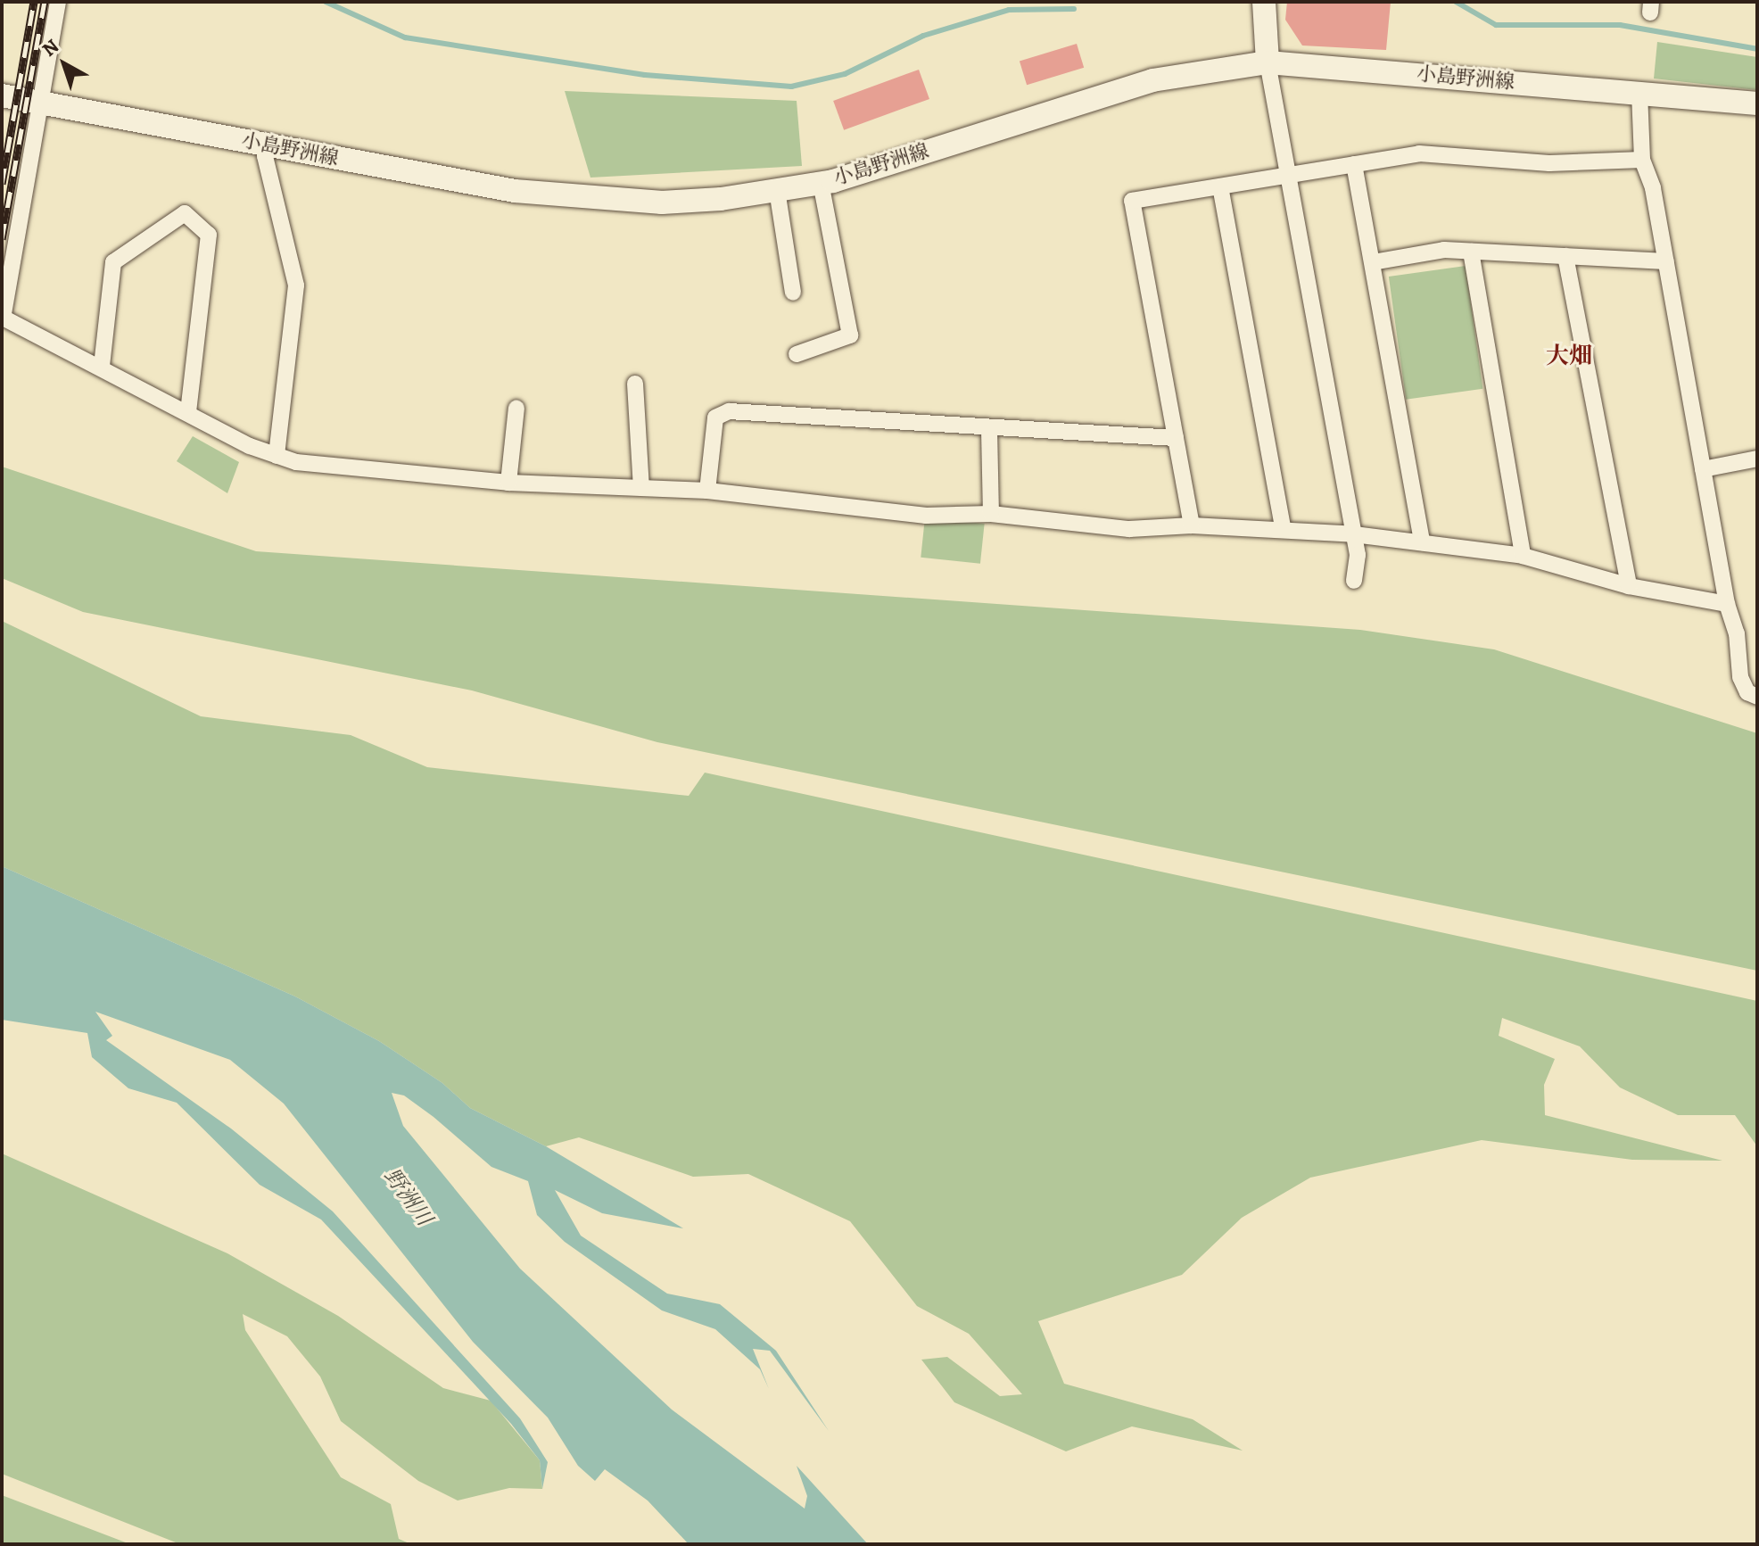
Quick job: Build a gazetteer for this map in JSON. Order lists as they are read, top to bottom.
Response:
{
  "streets": {
    "main road": ["小島野洲線"]
  },
  "districts": ["大畑"],
  "water": ["野洲川"],
  "north": "top left"
}
